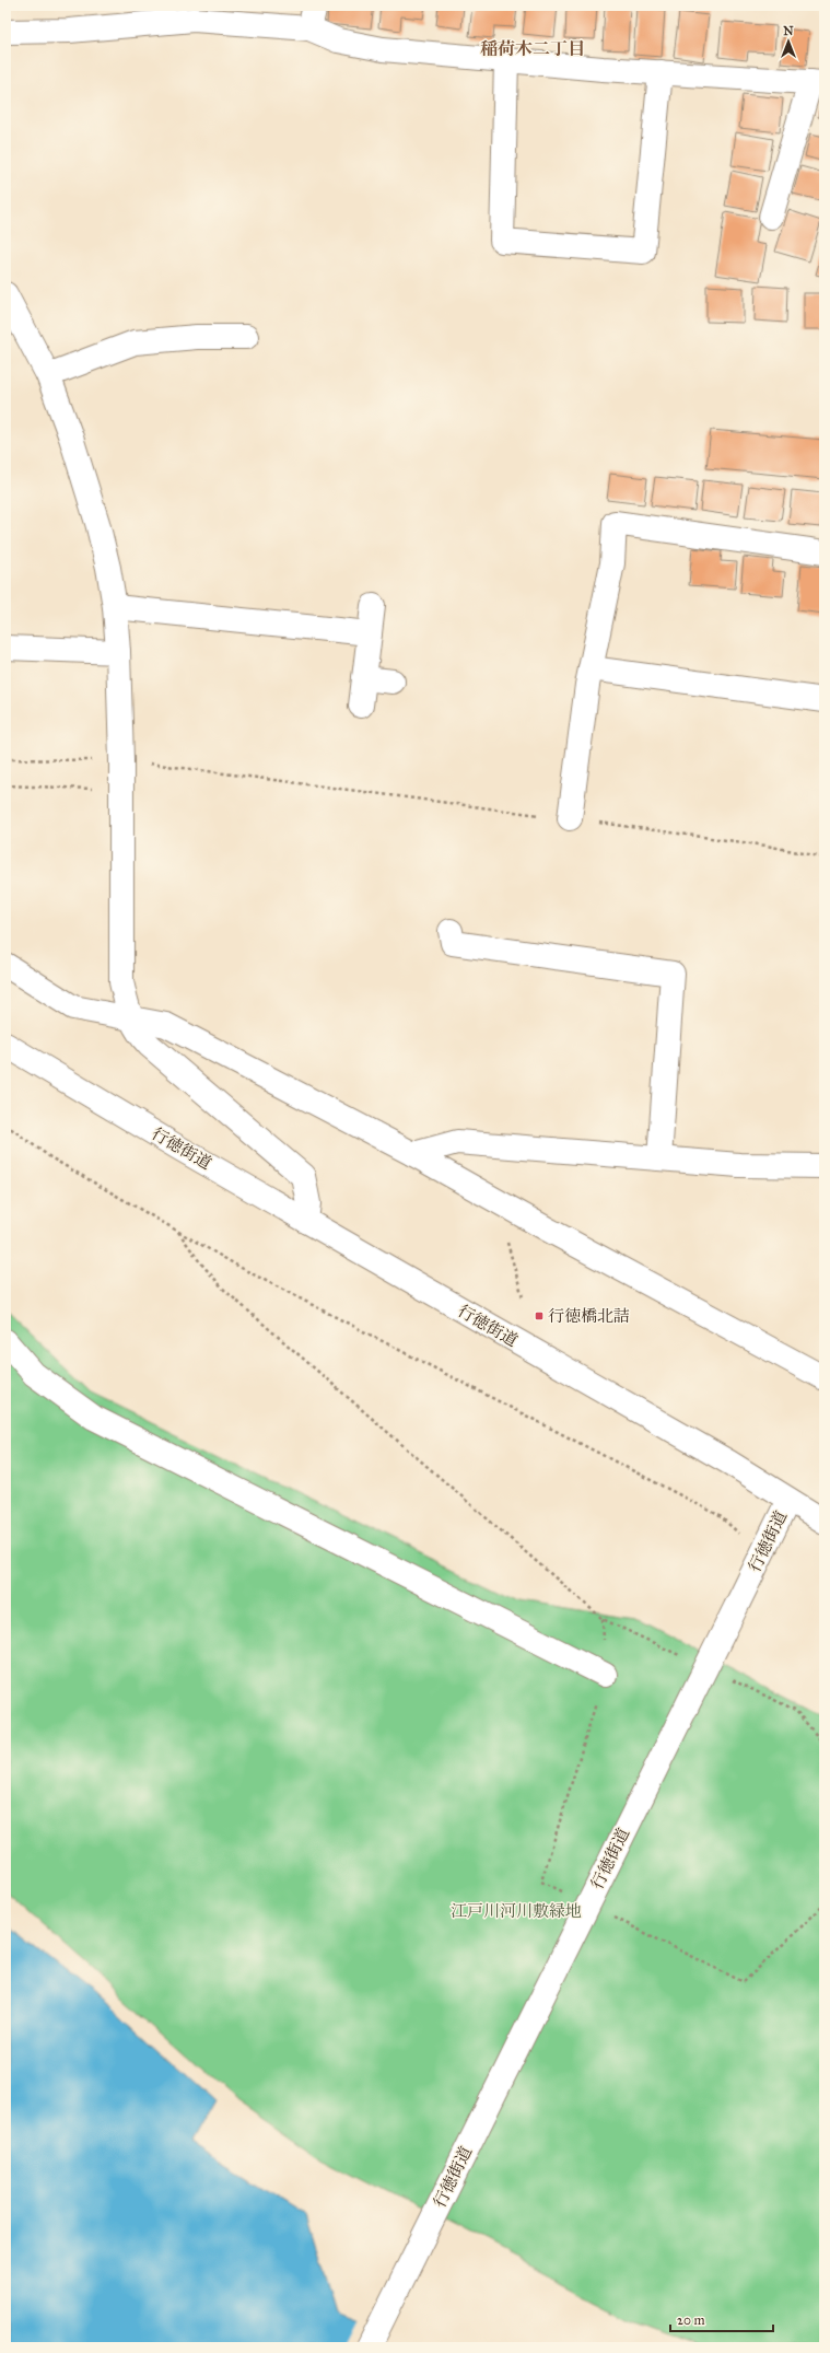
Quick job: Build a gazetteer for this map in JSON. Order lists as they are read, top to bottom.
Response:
{
  "streets": {
    "street": ["行徳街道"]
  },
  "districts": ["稲荷木二丁目"],
  "parks": ["江戸川河川敷緑地"],
  "places": {
    "transit": ["行徳橋北詰"]
  },
  "scale_bar": "20 m",
  "north": "top"
}
